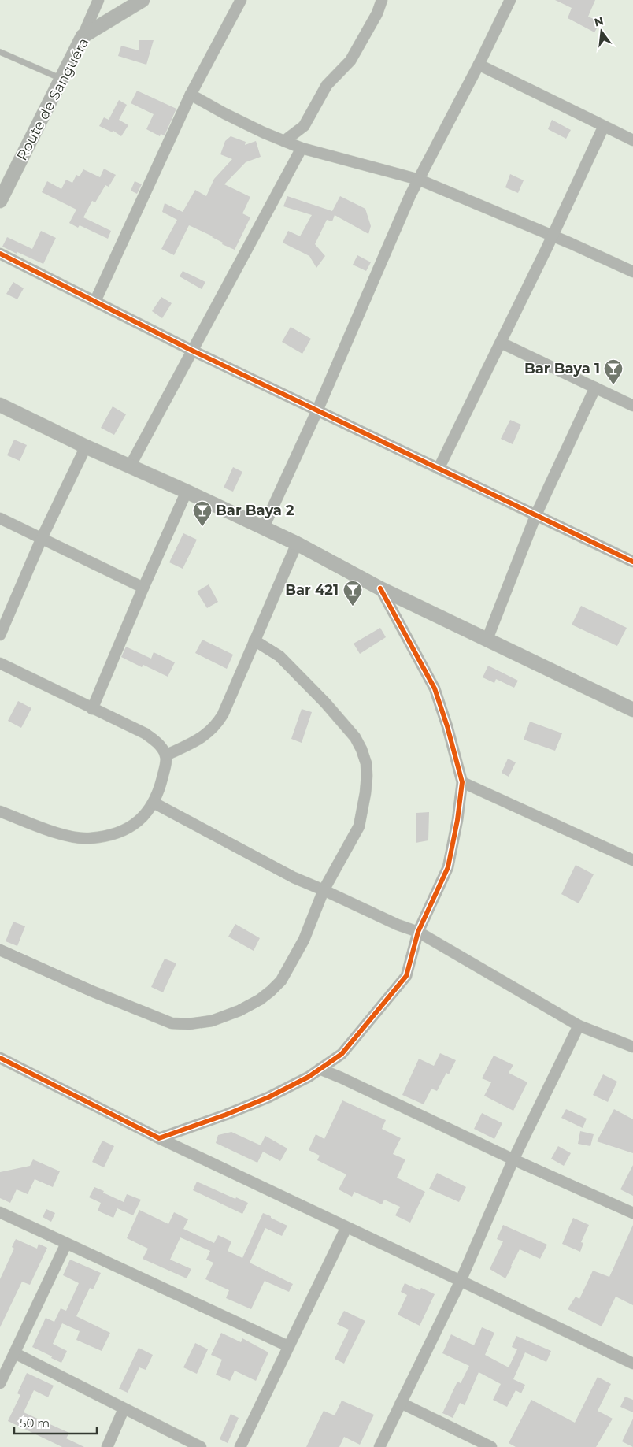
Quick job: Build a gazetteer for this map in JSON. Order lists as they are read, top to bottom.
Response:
{
  "streets": {
    "street": ["Route de Sanguéra"]
  },
  "places": {
    "bar": ["Bar Baya 1", "Bar Baya 2", "Bar 421"]
  },
  "scale_bar": "50 m",
  "north": "top"
}
